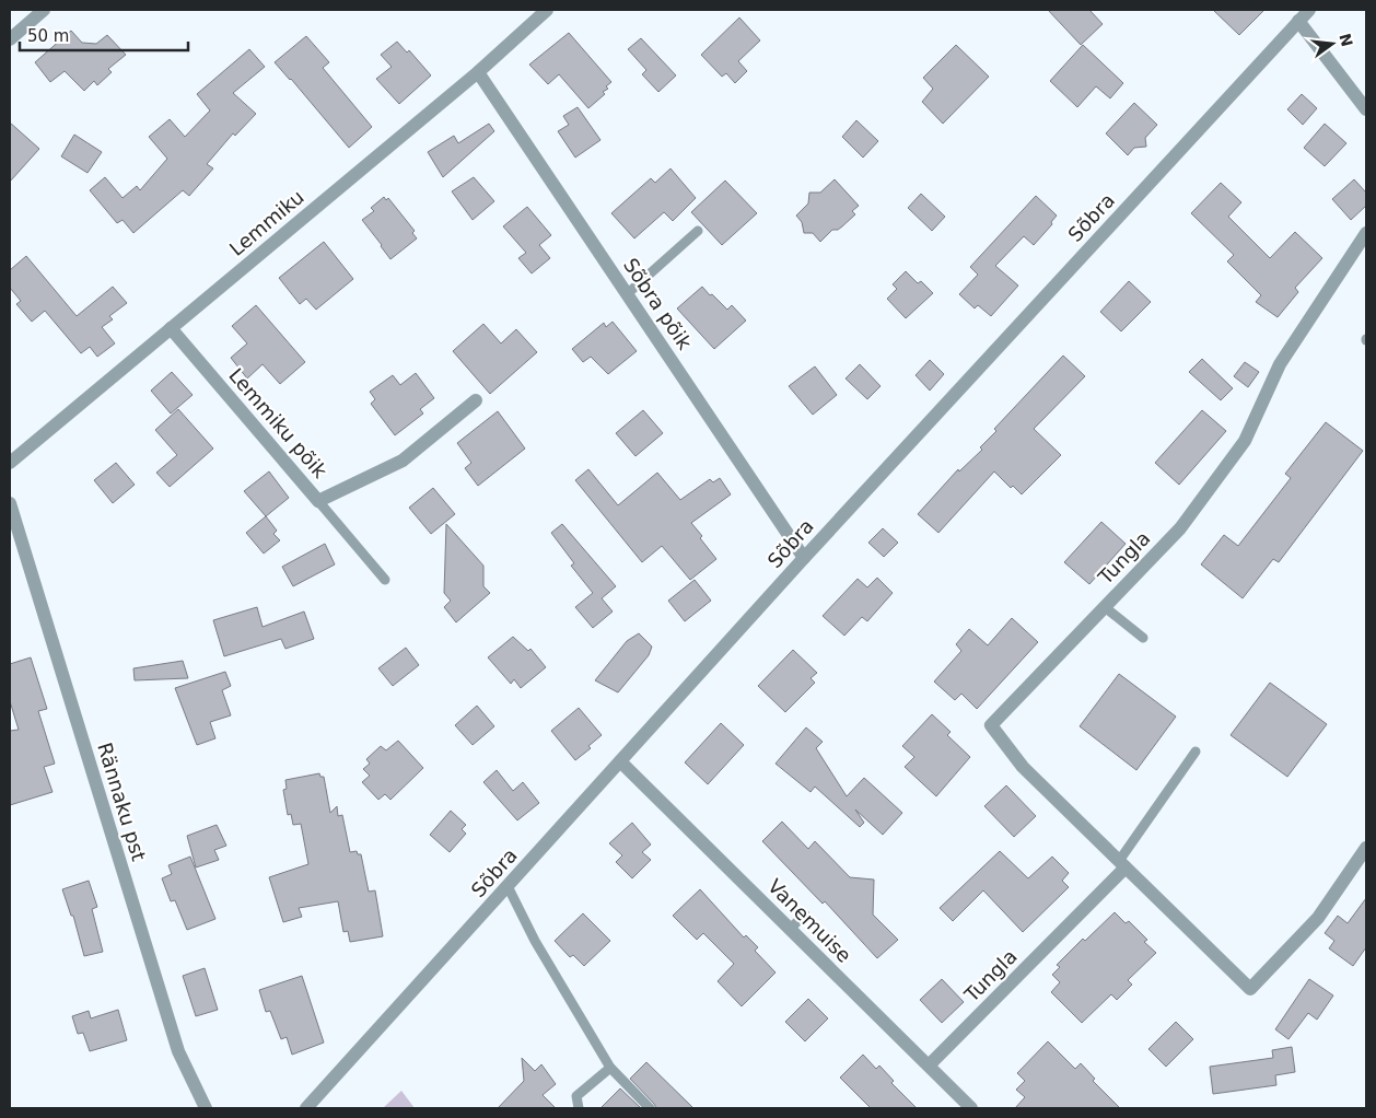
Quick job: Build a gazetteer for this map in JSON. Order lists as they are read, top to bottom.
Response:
{
  "streets": {
    "street": [
      "Sõbra",
      "Lemmiku",
      "Sõbra põik",
      "Lemmiku põik",
      "Tungla",
      "Rännaku pst",
      "Vanemuise"
    ]
  },
  "crossings": [
    ["Sõbra", "Sõbra põik"],
    ["Sõbra", "Vanemuise"],
    ["Lemmiku", "Sõbra põik"],
    ["Lemmiku", "Lemmiku põik"],
    ["Tungla", "Vanemuise"]
  ],
  "scale_bar": "50 m",
  "north": "right"
}
